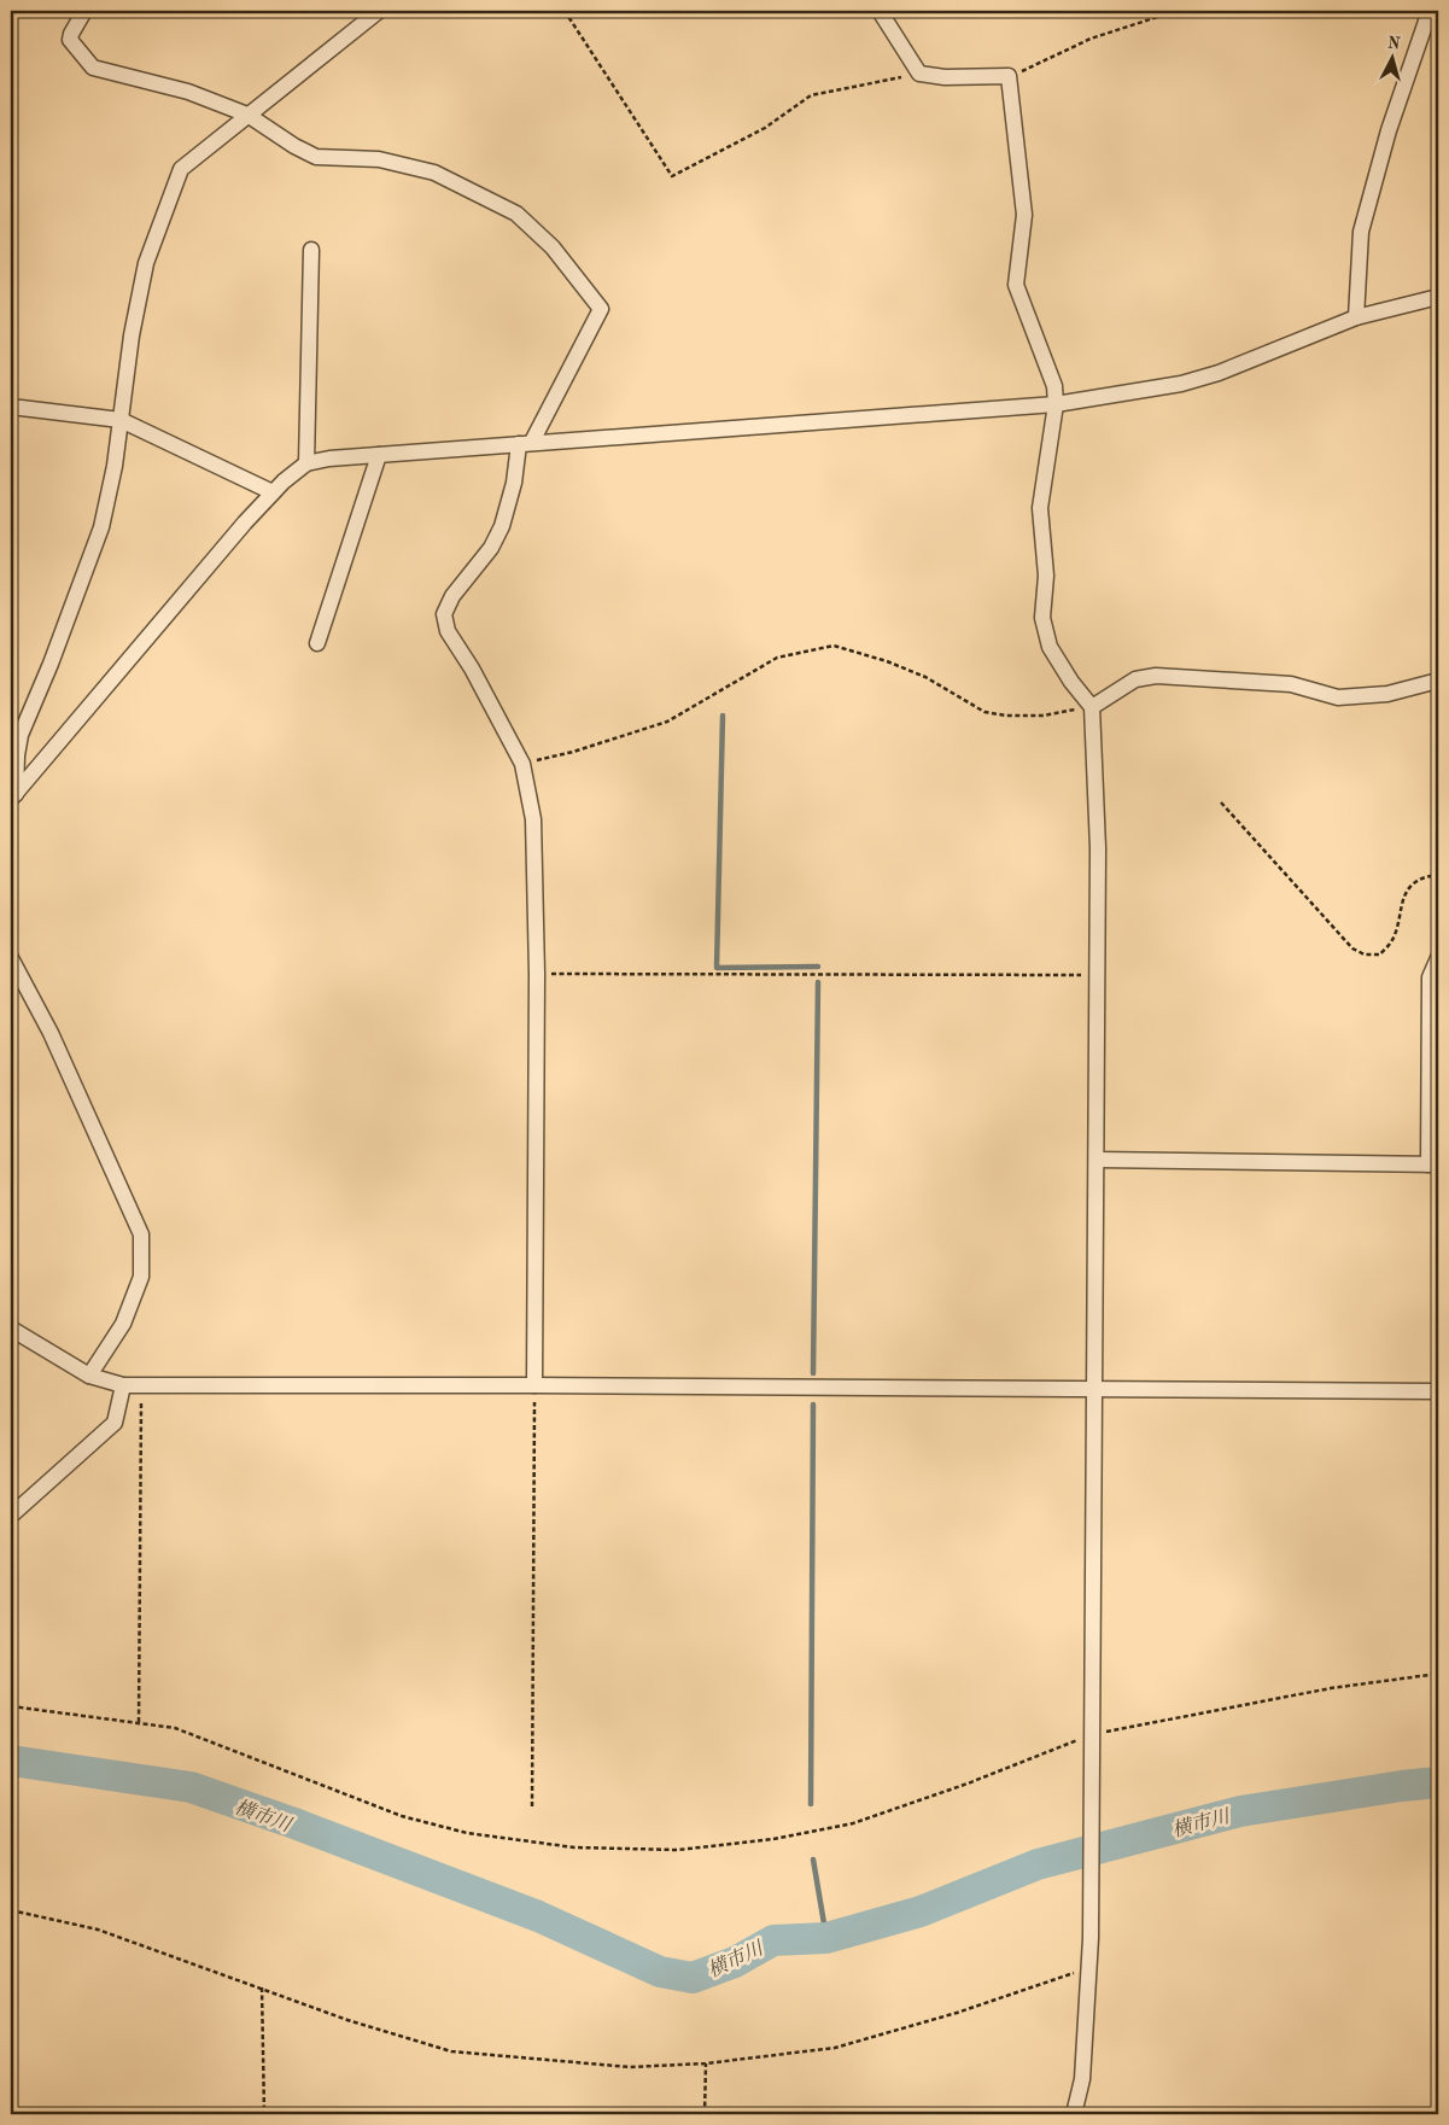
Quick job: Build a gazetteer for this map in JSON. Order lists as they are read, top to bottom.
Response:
{
  "water": ["横市川"],
  "north": "top"
}
